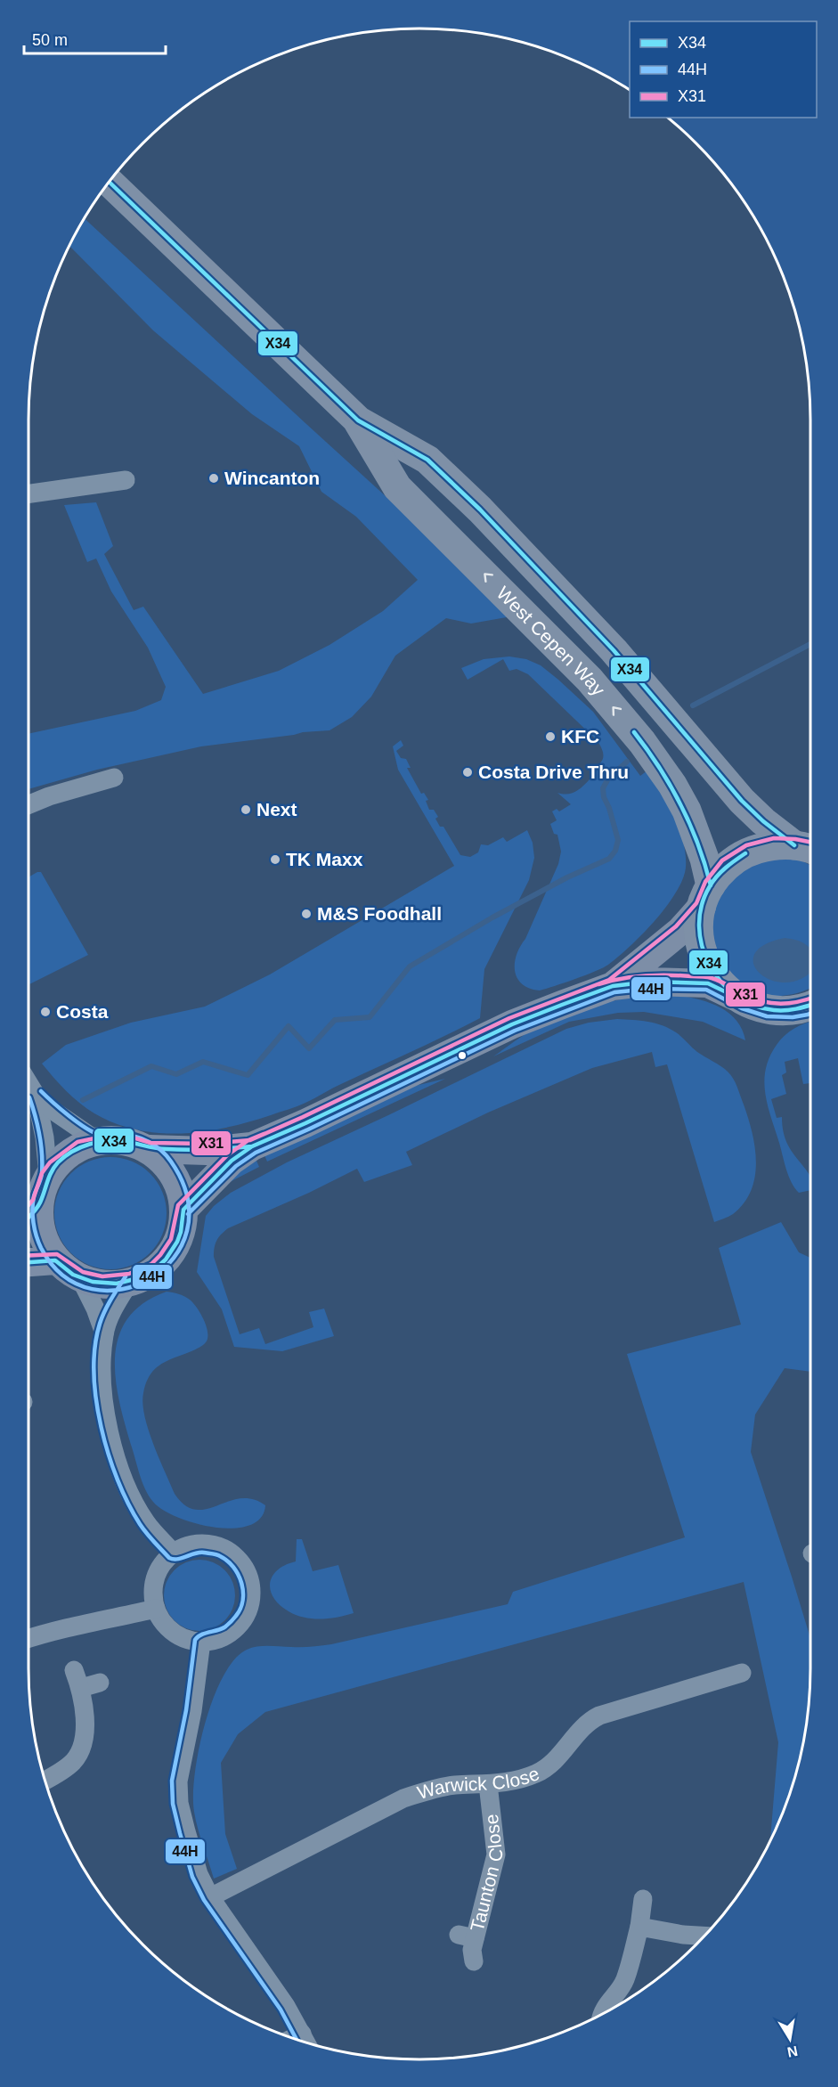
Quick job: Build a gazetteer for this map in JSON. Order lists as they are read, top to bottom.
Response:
{
  "streets": {
    "highway": ["West Cepen Way"],
    "street": ["Warwick Close", "Taunton Close"]
  },
  "crossings": [
    ["Warwick Close", "Taunton Close"]
  ],
  "places": [
    "Wincanton",
    "KFC",
    "Costa Drive Thru",
    "Next",
    "TK Maxx",
    "M&S Foodhall",
    "Costa"
  ],
  "lines": ["transit line X34", "transit line X31", "transit line 44H"],
  "legend": ["X34", "44H", "X31"],
  "scale_bar": "50 m",
  "north": "bottom"
}
